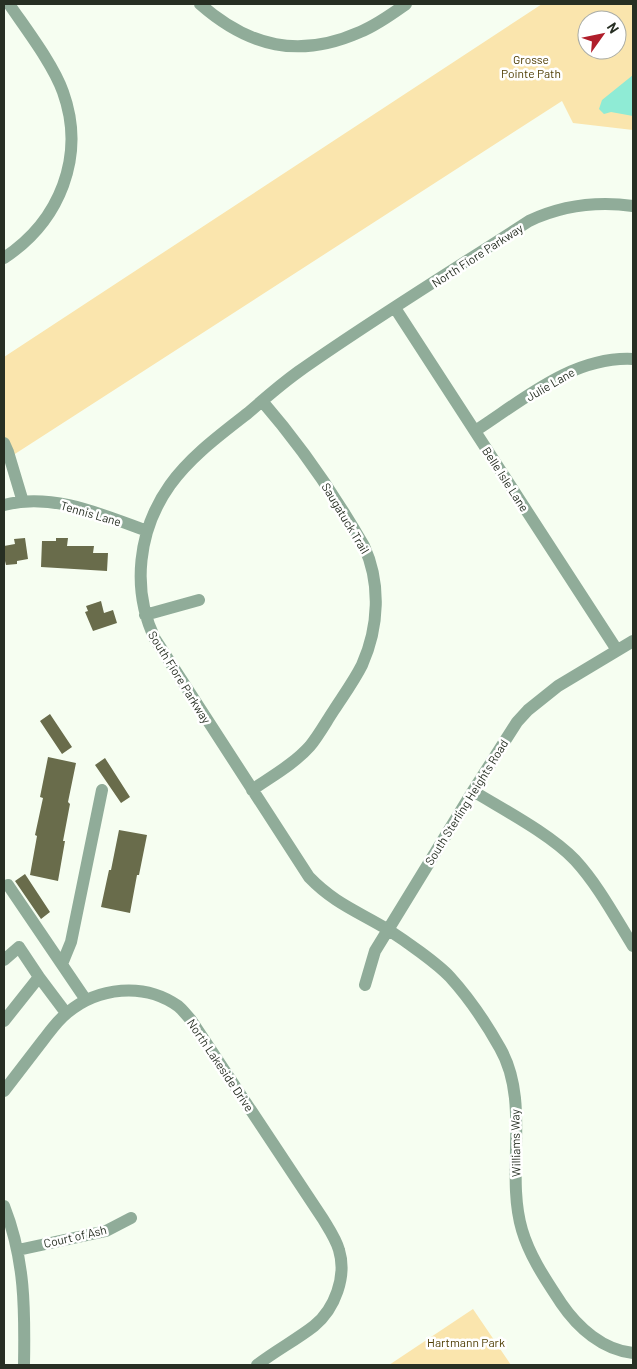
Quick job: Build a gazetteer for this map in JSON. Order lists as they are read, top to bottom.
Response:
{
  "streets": {
    "street": [
      "North Fiore Parkway",
      "Julie Lane",
      "Belle Isle Lane",
      "Tennis Lane",
      "Saugatuck Trail",
      "South Fiore Parkway",
      "South Sterling Heights Road",
      "North Lakeside Drive",
      "Williams Way",
      "Court of Ash"
    ]
  },
  "crossings": [
    ["North Fiore Parkway", "Belle Isle Lane"],
    ["North Fiore Parkway", "South Fiore Parkway"],
    ["Julie Lane", "Belle Isle Lane"],
    ["Belle Isle Lane", "South Sterling Heights Road"],
    ["Tennis Lane", "South Fiore Parkway"],
    ["Saugatuck Trail", "South Fiore Parkway"],
    ["South Fiore Parkway", "South Sterling Heights Road"],
    ["South Fiore Parkway", "Williams Way"],
    ["South Sterling Heights Road", "Williams Way"]
  ],
  "parks": ["Grosse Pointe Path", "Hartmann Park"],
  "north": "top right"
}
